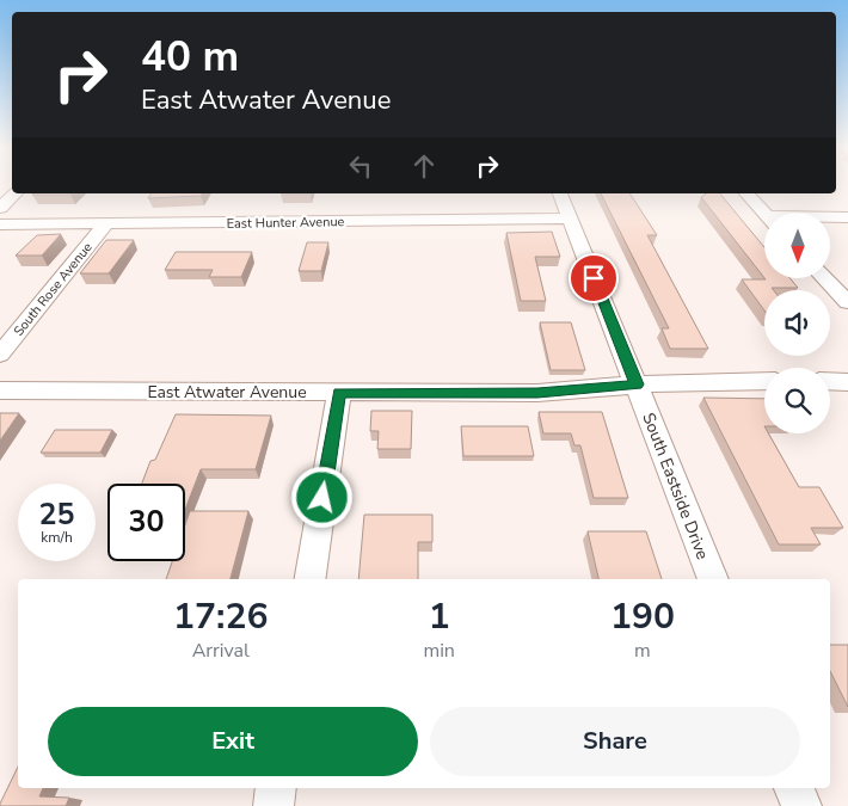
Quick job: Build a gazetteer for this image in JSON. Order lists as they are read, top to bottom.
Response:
{
  "streets": {
    "street": [
      "East Hunter Avenue",
      "South Rose Avenue",
      "East Atwater Avenue",
      "South Eastside Drive"
    ]
  },
  "crossings": [
    ["East Hunter Avenue", "South Rose Avenue"],
    ["East Hunter Avenue", "South Eastside Drive"],
    ["East Atwater Avenue", "South Eastside Drive"]
  ],
  "north": "bottom",
  "page": {
    "turn": ["40 m", "East Atwater Avenue"],
    "speed": "25 km/h",
    "limit": "30",
    "eta": [
      "17:26",
      "Arrival",
      "1",
      "min",
      "190",
      "m"
    ],
    "buttons": ["Exit", "Share"]
  }
}
